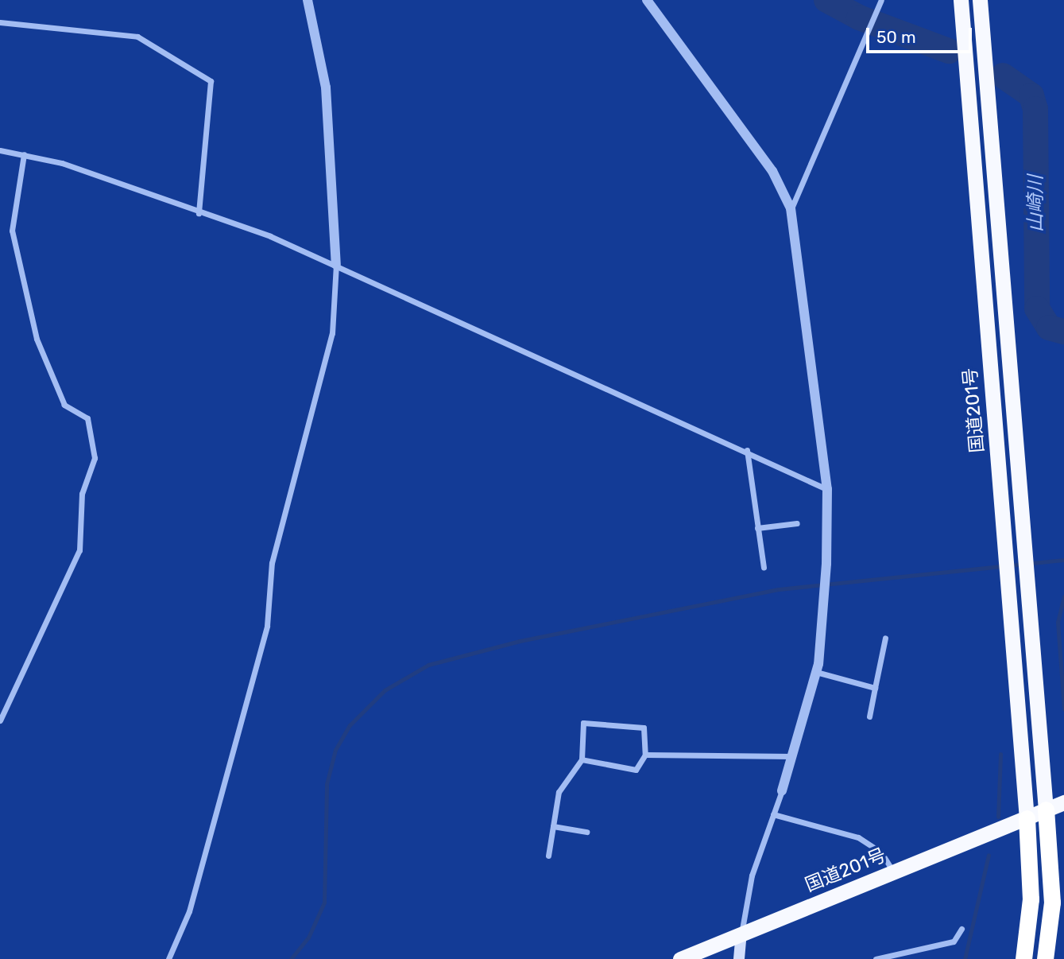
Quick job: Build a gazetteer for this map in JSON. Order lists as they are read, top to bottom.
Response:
{
  "streets": {
    "highway": ["国道201号"]
  },
  "water": ["山崎川"],
  "scale_bar": "50 m"
}
